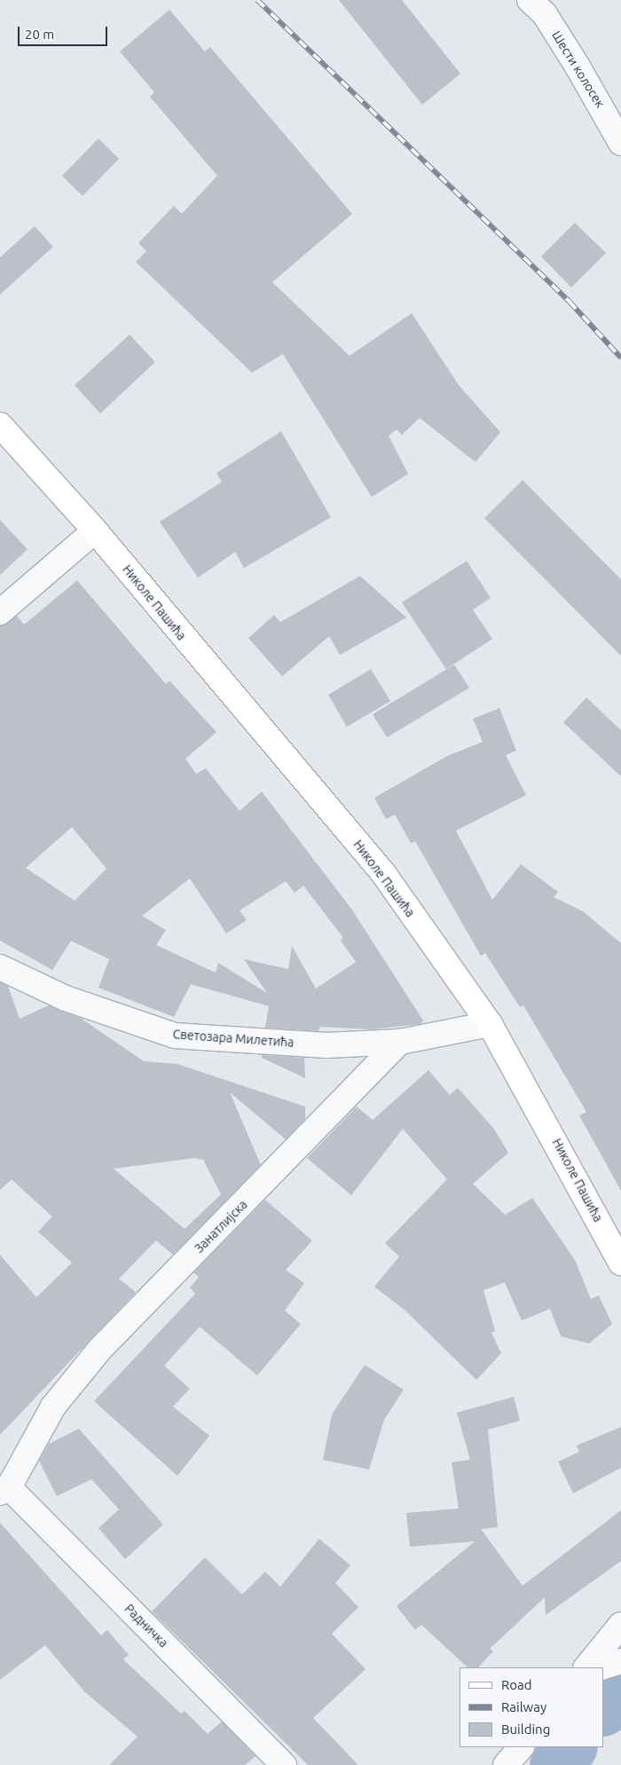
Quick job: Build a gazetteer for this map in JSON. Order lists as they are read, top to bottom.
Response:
{
  "streets": {
    "main road": ["Николе Пашића"],
    "street": [
      "Шести колосек",
      "Светозара Милетића",
      "Занатлијска",
      "Радничка"
    ]
  },
  "crossings": [
    ["Светозара Милетића", "Занатлијска"],
    ["Занатлијска", "Радничка"]
  ],
  "legend": ["Road", "Railway", "Building"],
  "scale_bar": "20 m"
}
